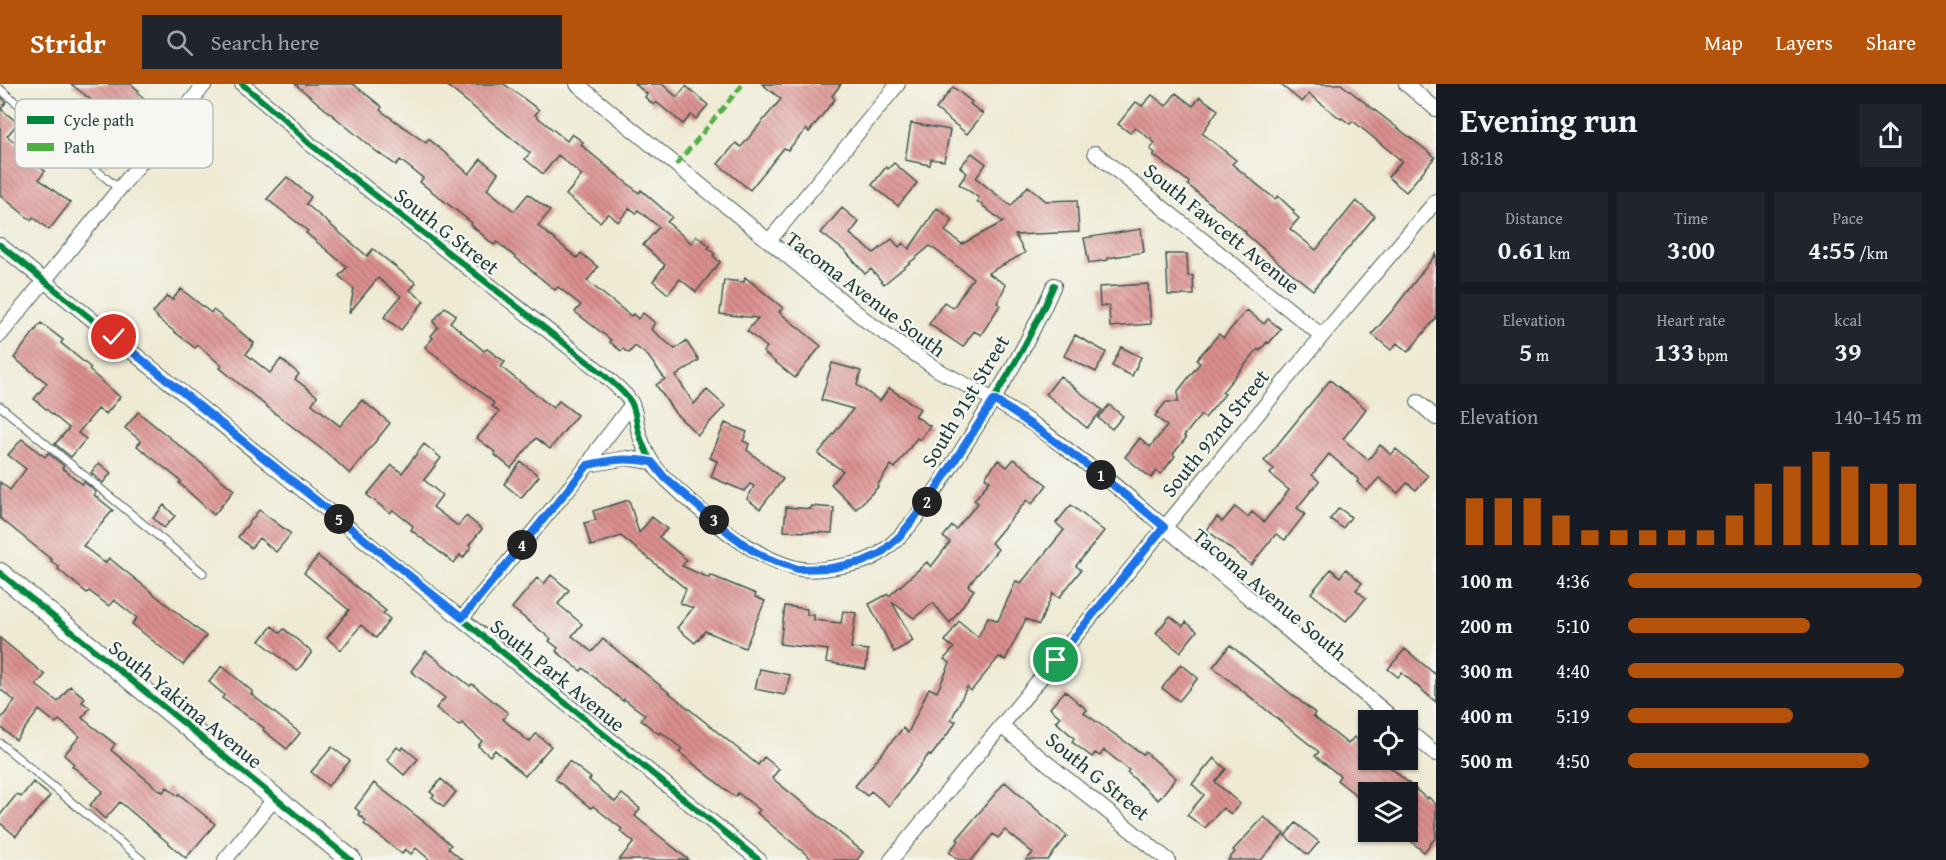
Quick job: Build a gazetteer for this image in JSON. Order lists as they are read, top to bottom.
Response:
{
  "streets": {
    "main road": ["South Yakima Avenue"],
    "street": [
      "South Fawcett Avenue",
      "South G Street",
      "Tacoma Avenue South",
      "South 91st Street",
      "South 92nd Street",
      "South Park Avenue"
    ]
  },
  "crossings": [
    ["South Fawcett Avenue", "South 92nd Street"],
    ["South G Street", "South 91st Street"],
    ["South G Street", "South 92nd Street"],
    ["Tacoma Avenue South", "South 91st Street"],
    ["Tacoma Avenue South", "South 92nd Street"]
  ],
  "legend": ["Cycle path", "Path"],
  "page": {
    "header": "Stridr",
    "search": "Search here",
    "nav": ["Map", "Layers", "Share"],
    "heading": ["Evening run", "18:18"],
    "stats": [
      ["Distance", "0.61 km"],
      ["Time", "3:00"],
      ["Pace", "4:55 /km"],
      ["Elevation", "5 m"],
      ["Heart rate", "133 bpm"],
      ["kcal", "39"]
    ],
    "chart": ["Elevation", "140–145 m"],
    "pins": [
      "1",
      "2",
      "5",
      "3",
      "4"
    ],
    "list": [
      {
        "name": "100 m",
        "note": "4:36"
      },
      {
        "name": "200 m",
        "note": "5:10"
      },
      {
        "name": "300 m",
        "note": "4:40"
      },
      {
        "name": "400 m",
        "note": "5:19"
      },
      {
        "name": "500 m",
        "note": "4:50"
      }
    ]
  }
}
